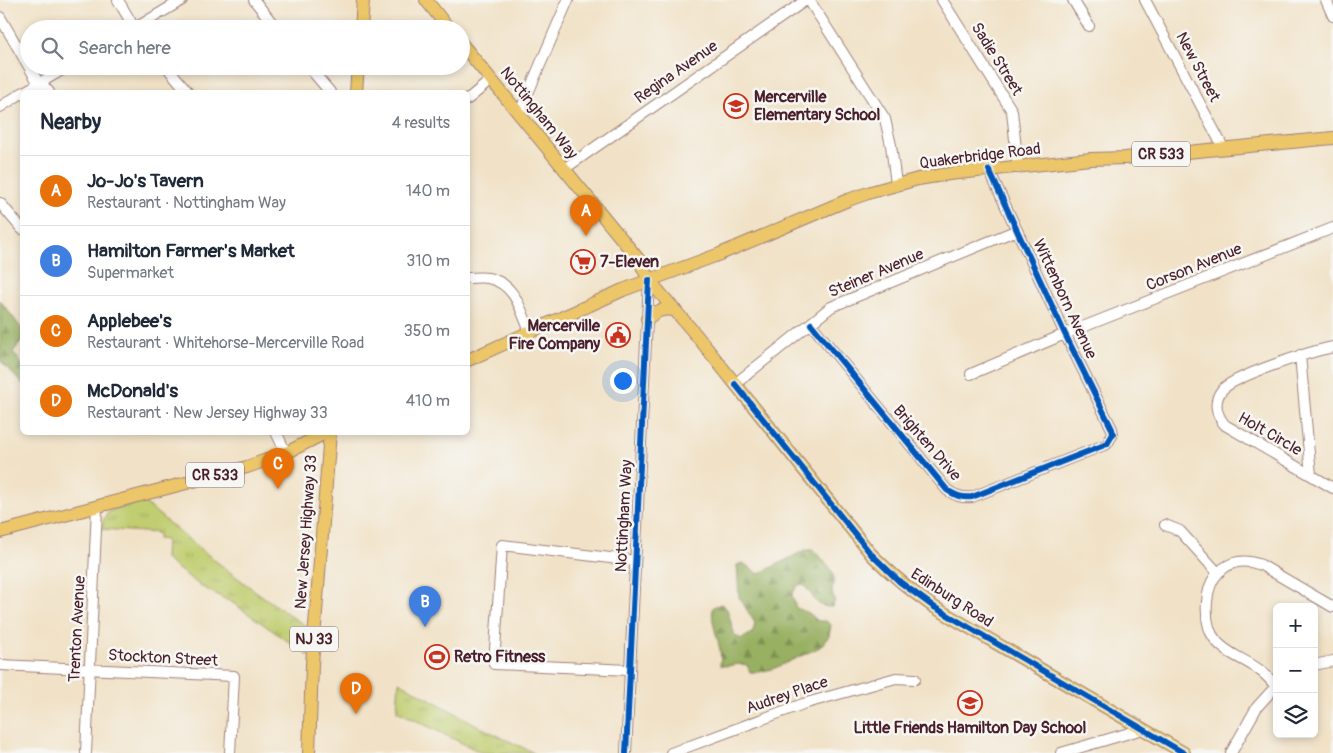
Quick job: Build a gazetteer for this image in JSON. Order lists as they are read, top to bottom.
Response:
{
  "streets": {
    "main road": [
      "Nottingham Way",
      "CR 533",
      "Quakerbridge Road",
      "New Jersey Highway 33",
      "Edinburg Road",
      "NJ 33"
    ],
    "street": [
      "Sadie Street",
      "New Street",
      "Regina Avenue",
      "Corson Avenue",
      "Steiner Avenue",
      "Wittenborn Avenue",
      "Holt Circle",
      "Brighten Drive",
      "Trenton Avenue",
      "Stockton Street",
      "Audrey Place"
    ]
  },
  "crossings": [
    ["Sadie Street", "Quakerbridge Road"],
    ["New Street", "Quakerbridge Road"],
    ["Regina Avenue", "Nottingham Way"],
    ["Nottingham Way", "CR 533"],
    ["Nottingham Way", "Quakerbridge Road"],
    ["Nottingham Way", "Edinburg Road"],
    ["CR 533", "Quakerbridge Road"],
    ["CR 533", "Edinburg Road"],
    ["CR 533", "Trenton Avenue"],
    ["Quakerbridge Road", "Wittenborn Avenue"],
    ["Quakerbridge Road", "Edinburg Road"],
    ["Corson Avenue", "Wittenborn Avenue"],
    ["Steiner Avenue", "Wittenborn Avenue"],
    ["Steiner Avenue", "Brighten Drive"],
    ["Steiner Avenue", "Edinburg Road"],
    ["Wittenborn Avenue", "Brighten Drive"],
    ["Trenton Avenue", "Stockton Street"]
  ],
  "places": {
    "school or university": ["Mercerville Elementary School", "Little Friends Hamilton Day School"],
    "supermarket": ["7-Eleven"],
    "public building": ["Mercerville Fire Company"],
    "sports": ["Retro Fitness"]
  },
  "page": {
    "search": "Search here",
    "heading": ["Nearby", "4 results"],
    "list": [
      {
        "mark": "A",
        "name": "Jo-Jo's Tavern",
        "note": "Restaurant · Nottingham Way",
        "value": "140 m"
      },
      {
        "mark": "B",
        "name": "Hamilton Farmer's Market",
        "note": "Supermarket",
        "value": "310 m"
      },
      {
        "mark": "C",
        "name": "Applebee's",
        "note": "Restaurant · Whitehorse-Mercerville Road",
        "value": "350 m"
      },
      {
        "mark": "D",
        "name": "McDonald's",
        "note": "Restaurant · New Jersey Highway 33",
        "value": "410 m"
      }
    ],
    "pins": [
      "A",
      "C",
      "B",
      "D"
    ],
    "map_buttons": ["+", "−"]
  }
}
